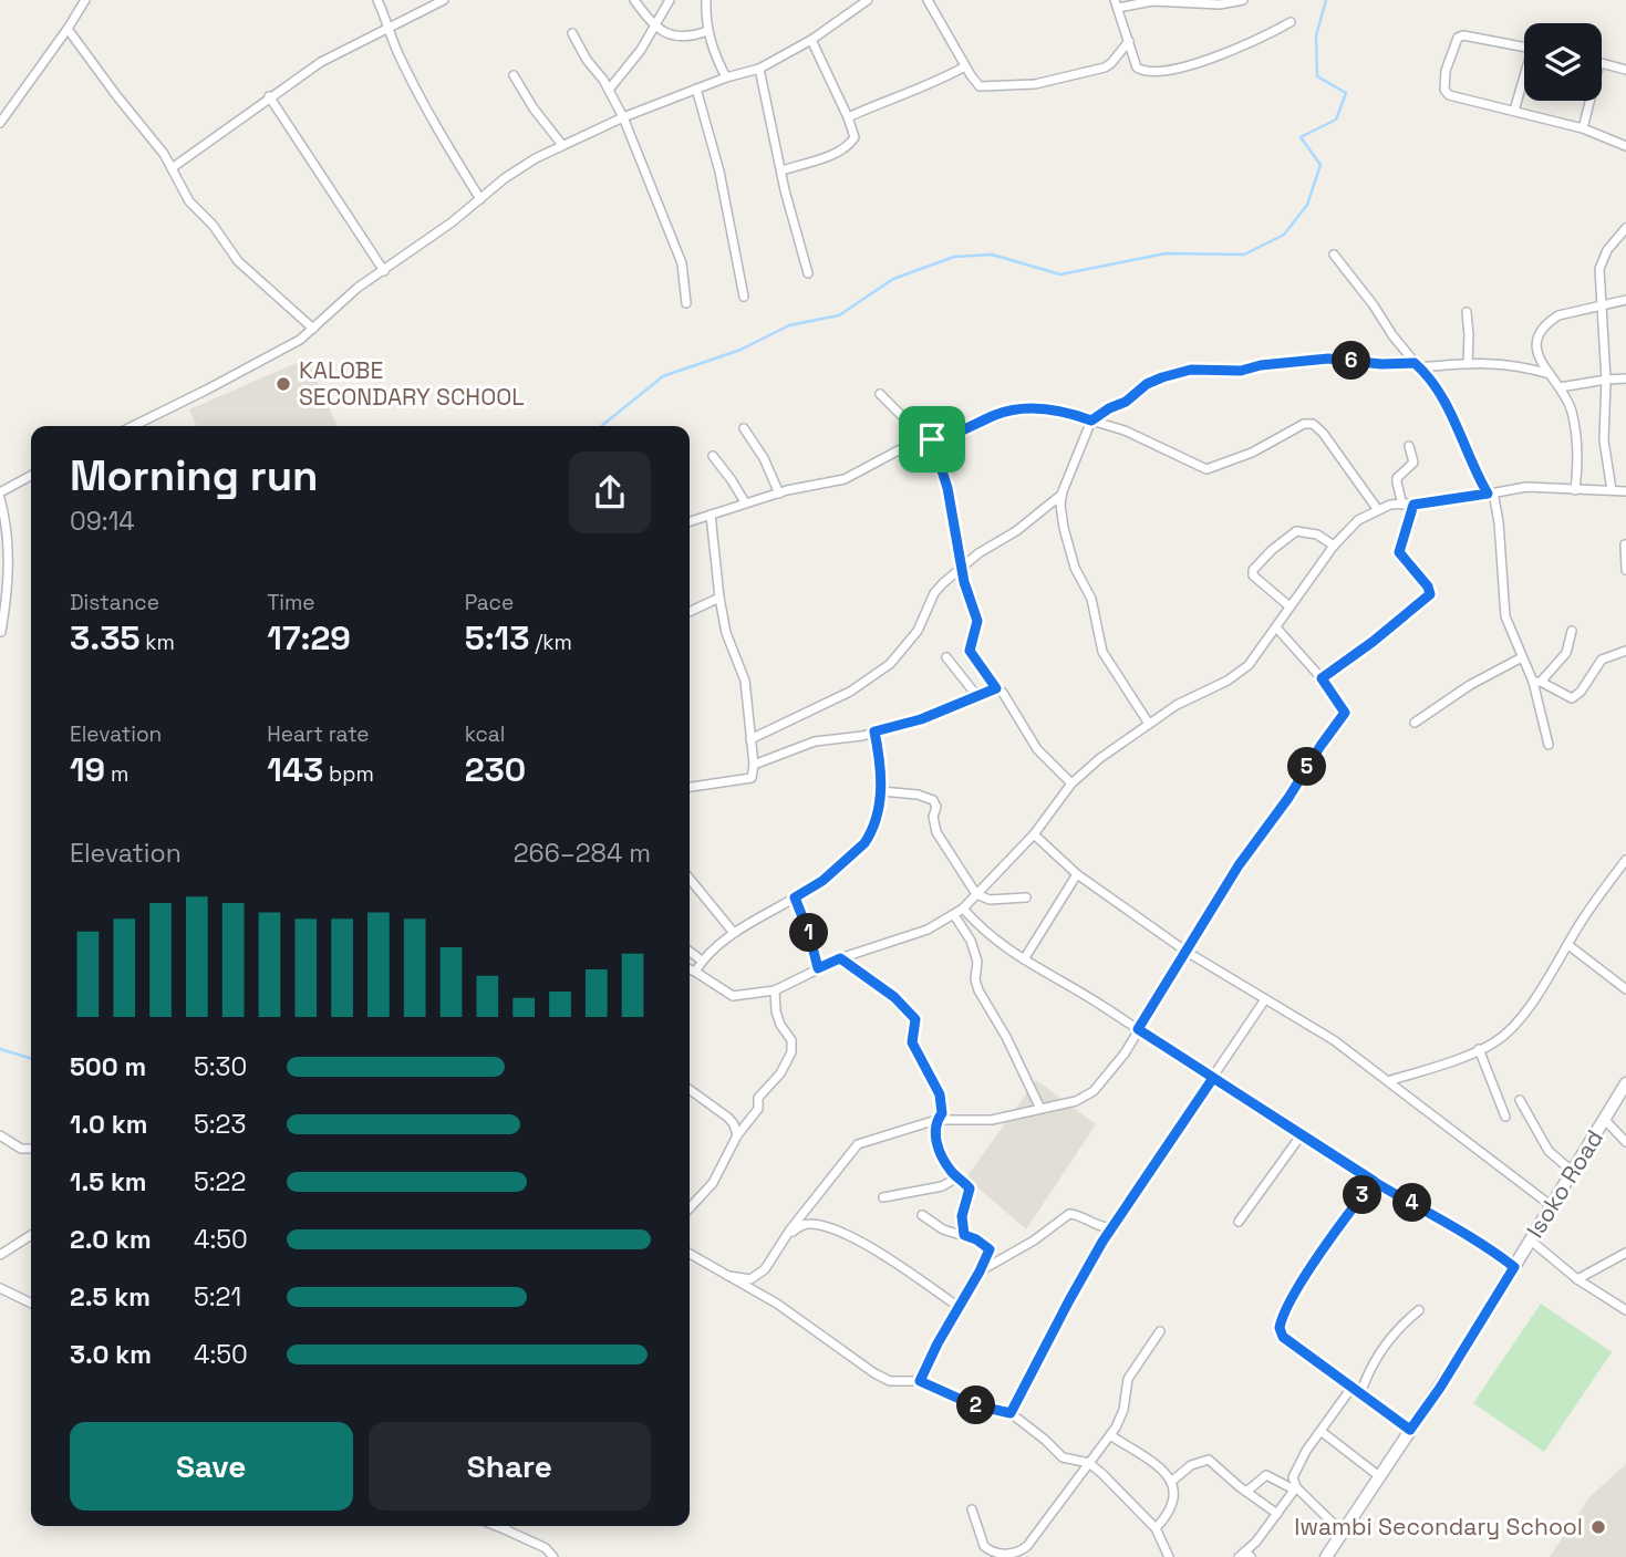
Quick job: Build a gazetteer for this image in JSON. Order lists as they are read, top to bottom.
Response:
{
  "streets": {
    "street": ["Isoko Road"]
  },
  "places": ["KALOBE SECONDARY SCHOOL", "Iwambi Secondary School"],
  "page": {
    "pins": [
      "6",
      "5",
      "1",
      "3",
      "4",
      "2"
    ],
    "heading": ["Morning run", "09:14"],
    "stats": [
      ["Distance", "3.35 km"],
      ["Time", "17:29"],
      ["Pace", "5:13 /km"],
      ["Elevation", "19 m"],
      ["Heart rate", "143 bpm"],
      ["kcal", "230"]
    ],
    "chart": ["Elevation", "266–284 m"],
    "list": [
      {
        "name": "500 m",
        "note": "5:30"
      },
      {
        "name": "1.0 km",
        "note": "5:23"
      },
      {
        "name": "1.5 km",
        "note": "5:22"
      },
      {
        "name": "2.0 km",
        "note": "4:50"
      },
      {
        "name": "2.5 km",
        "note": "5:21"
      },
      {
        "name": "3.0 km",
        "note": "4:50"
      }
    ],
    "buttons": ["Save", "Share"]
  }
}
